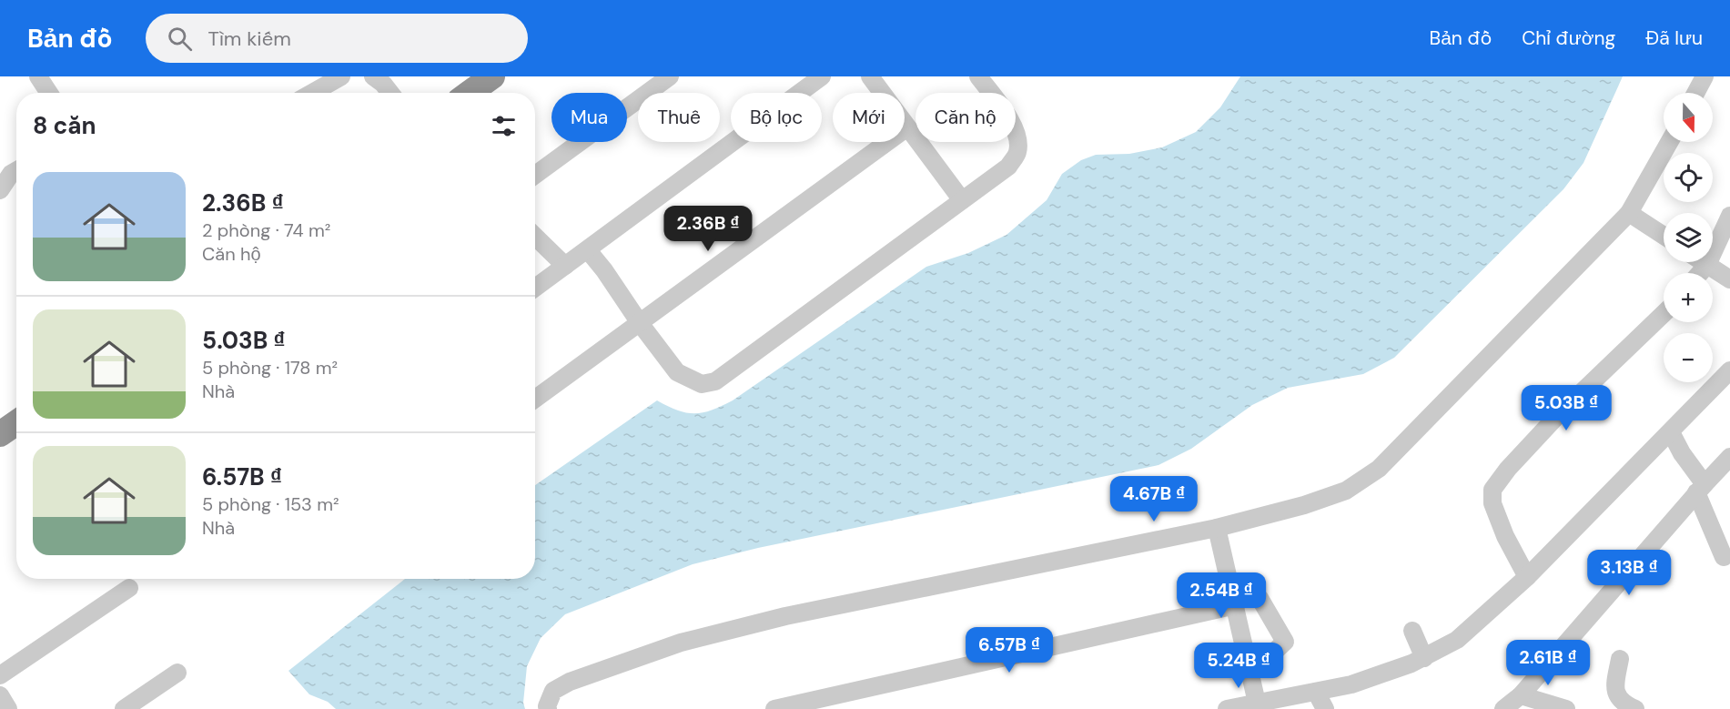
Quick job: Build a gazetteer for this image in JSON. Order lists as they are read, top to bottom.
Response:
{
  "north": "bottom",
  "page": {
    "header": "Bản đồ",
    "search": "Tìm kiếm",
    "nav": ["Bản đồ", "Chỉ đường", "Đã lưu"],
    "map_buttons": ["+", "−"],
    "chip": [
      "Mua",
      "Thuê",
      "Bộ lọc",
      "Mới",
      "Căn hộ"
    ],
    "heading": "8 căn",
    "list": [
      {
        "name": "2.36B ₫",
        "note": "2 phòng · 74 m² · Căn hộ"
      },
      {
        "name": "5.03B ₫",
        "note": "5 phòng · 178 m² · Nhà"
      },
      {
        "name": "6.57B ₫",
        "note": "5 phòng · 153 m² · Nhà"
      }
    ],
    "price": [
      "2.36B ₫",
      "5.03B ₫",
      "4.67B ₫",
      "3.13B ₫",
      "2.54B ₫",
      "6.57B ₫",
      "2.61B ₫",
      "5.24B ₫"
    ]
  }
}
